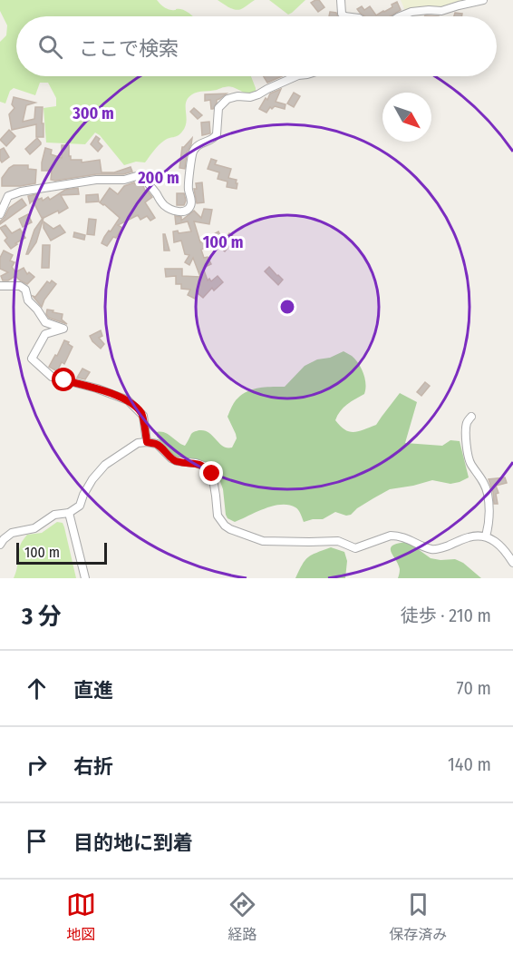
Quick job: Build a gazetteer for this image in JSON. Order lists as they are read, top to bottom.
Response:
{
  "scale_bar": "100 m",
  "north": "bottom right",
  "page": {
    "search": "ここで検索",
    "scale": "100 m",
    "heading": ["3 分", "徒歩 · 210 m"],
    "list": [
      ["直進", "70 m"],
      ["右折", "140 m"],
      "目的地に到着"
    ],
    "nav": ["地図", "経路", "保存済み"]
  },
  "rings": ["300 m", "200 m", "100 m"]
}
